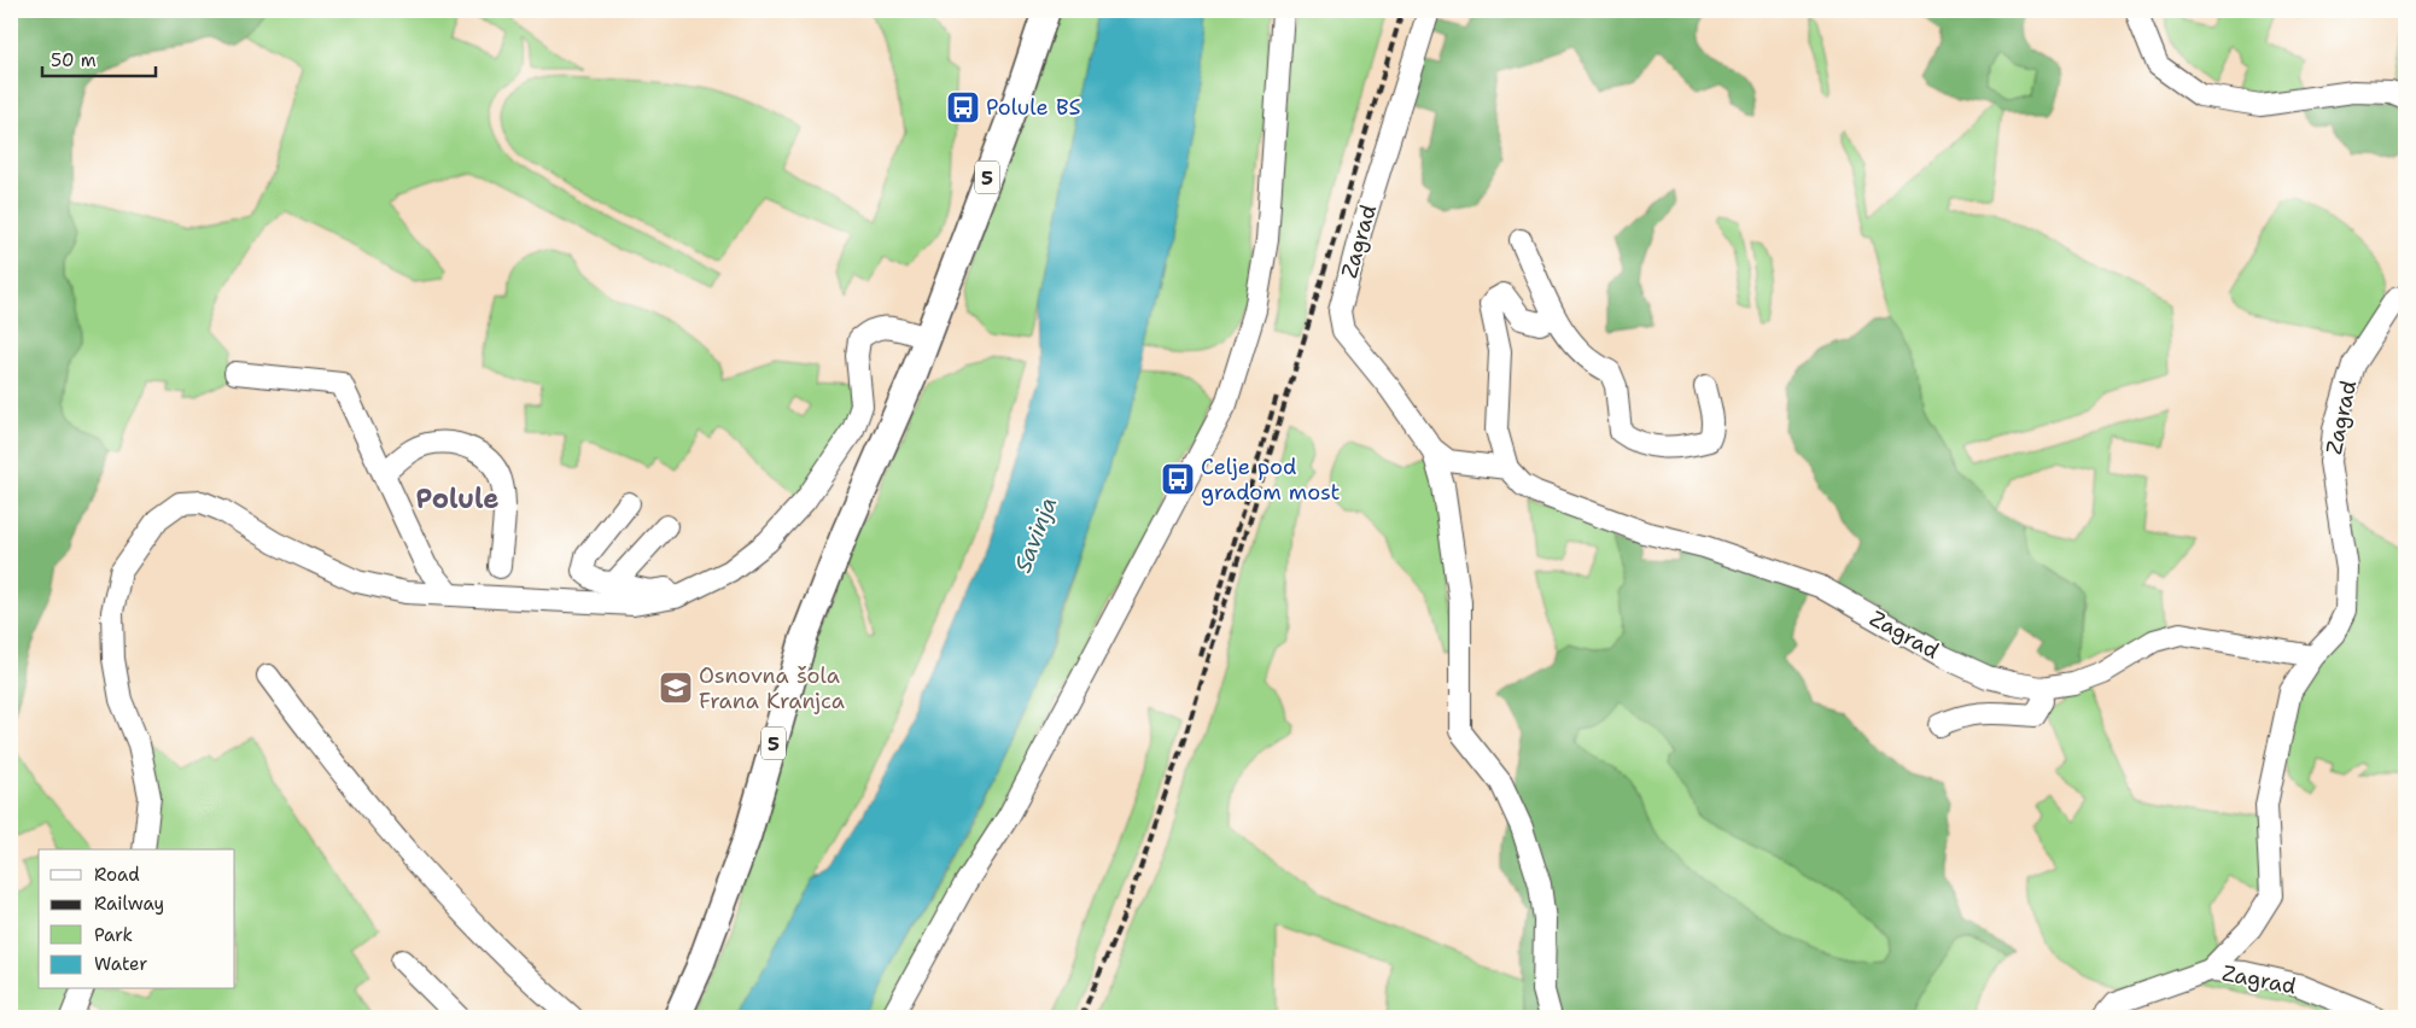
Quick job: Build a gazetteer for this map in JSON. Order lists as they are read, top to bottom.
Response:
{
  "streets": {
    "main road": ["5"],
    "street": ["Zagrad"]
  },
  "districts": ["Polule"],
  "water": ["Savinja"],
  "places": {
    "bus stop": ["Polule BS", "Celje pod gradom most"],
    "school or university": ["Osnovna šola Frana Kranjca"]
  },
  "legend": [
    "Road",
    "Railway",
    "Park",
    "Water"
  ],
  "scale_bar": "50 m"
}
